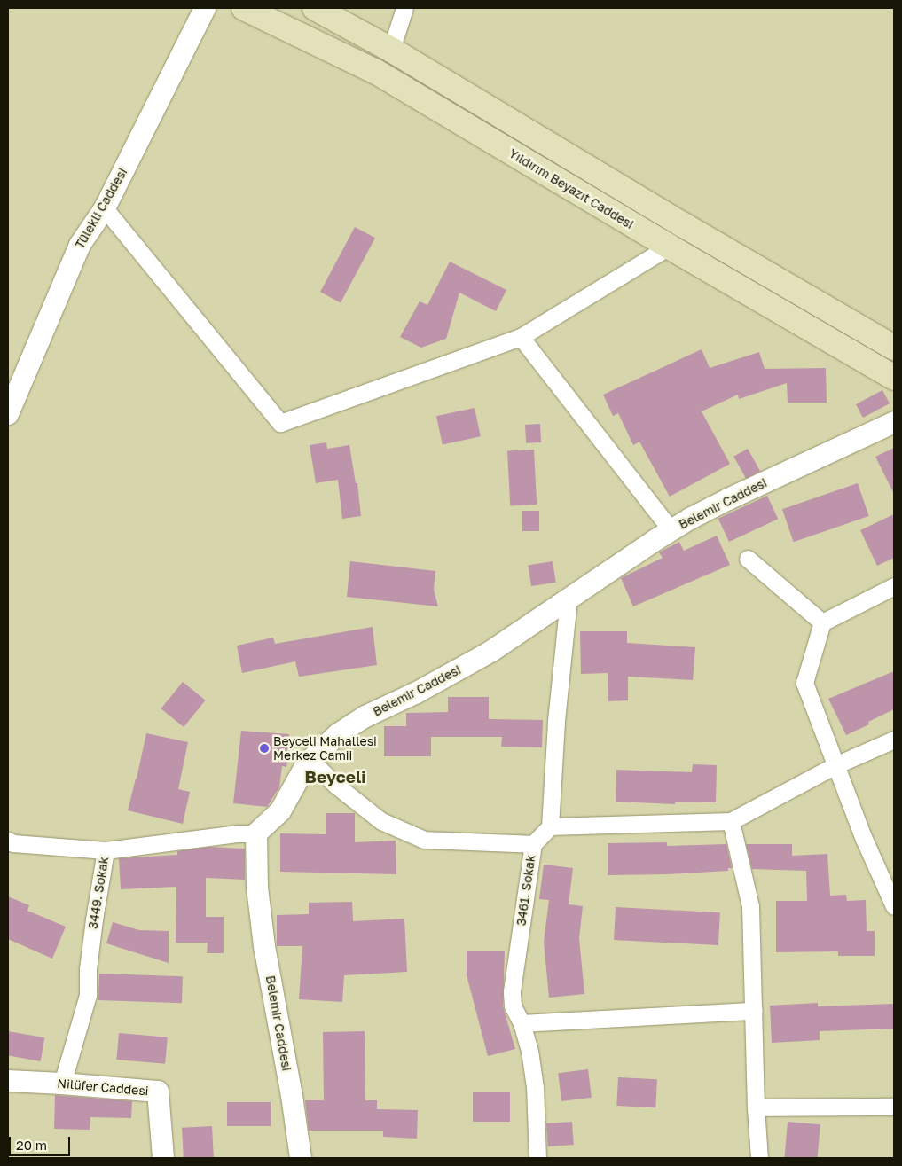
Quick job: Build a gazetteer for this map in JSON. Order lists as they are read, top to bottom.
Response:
{
  "streets": {
    "main road": ["Yıldırım Beyazıt Caddesi"],
    "street": [
      "Tülekli Caddesi",
      "Belemir Caddesi",
      "3461. Sokak",
      "3449. Sokak",
      "Nilüfer Caddesi"
    ]
  },
  "crossings": [
    ["Belemir Caddesi", "3449. Sokak"],
    ["3449. Sokak", "Nilüfer Caddesi"]
  ],
  "districts": ["Beyceli"],
  "places": ["Beyceli Mahallesi Merkez Camii"],
  "scale_bar": "20 m"
}
